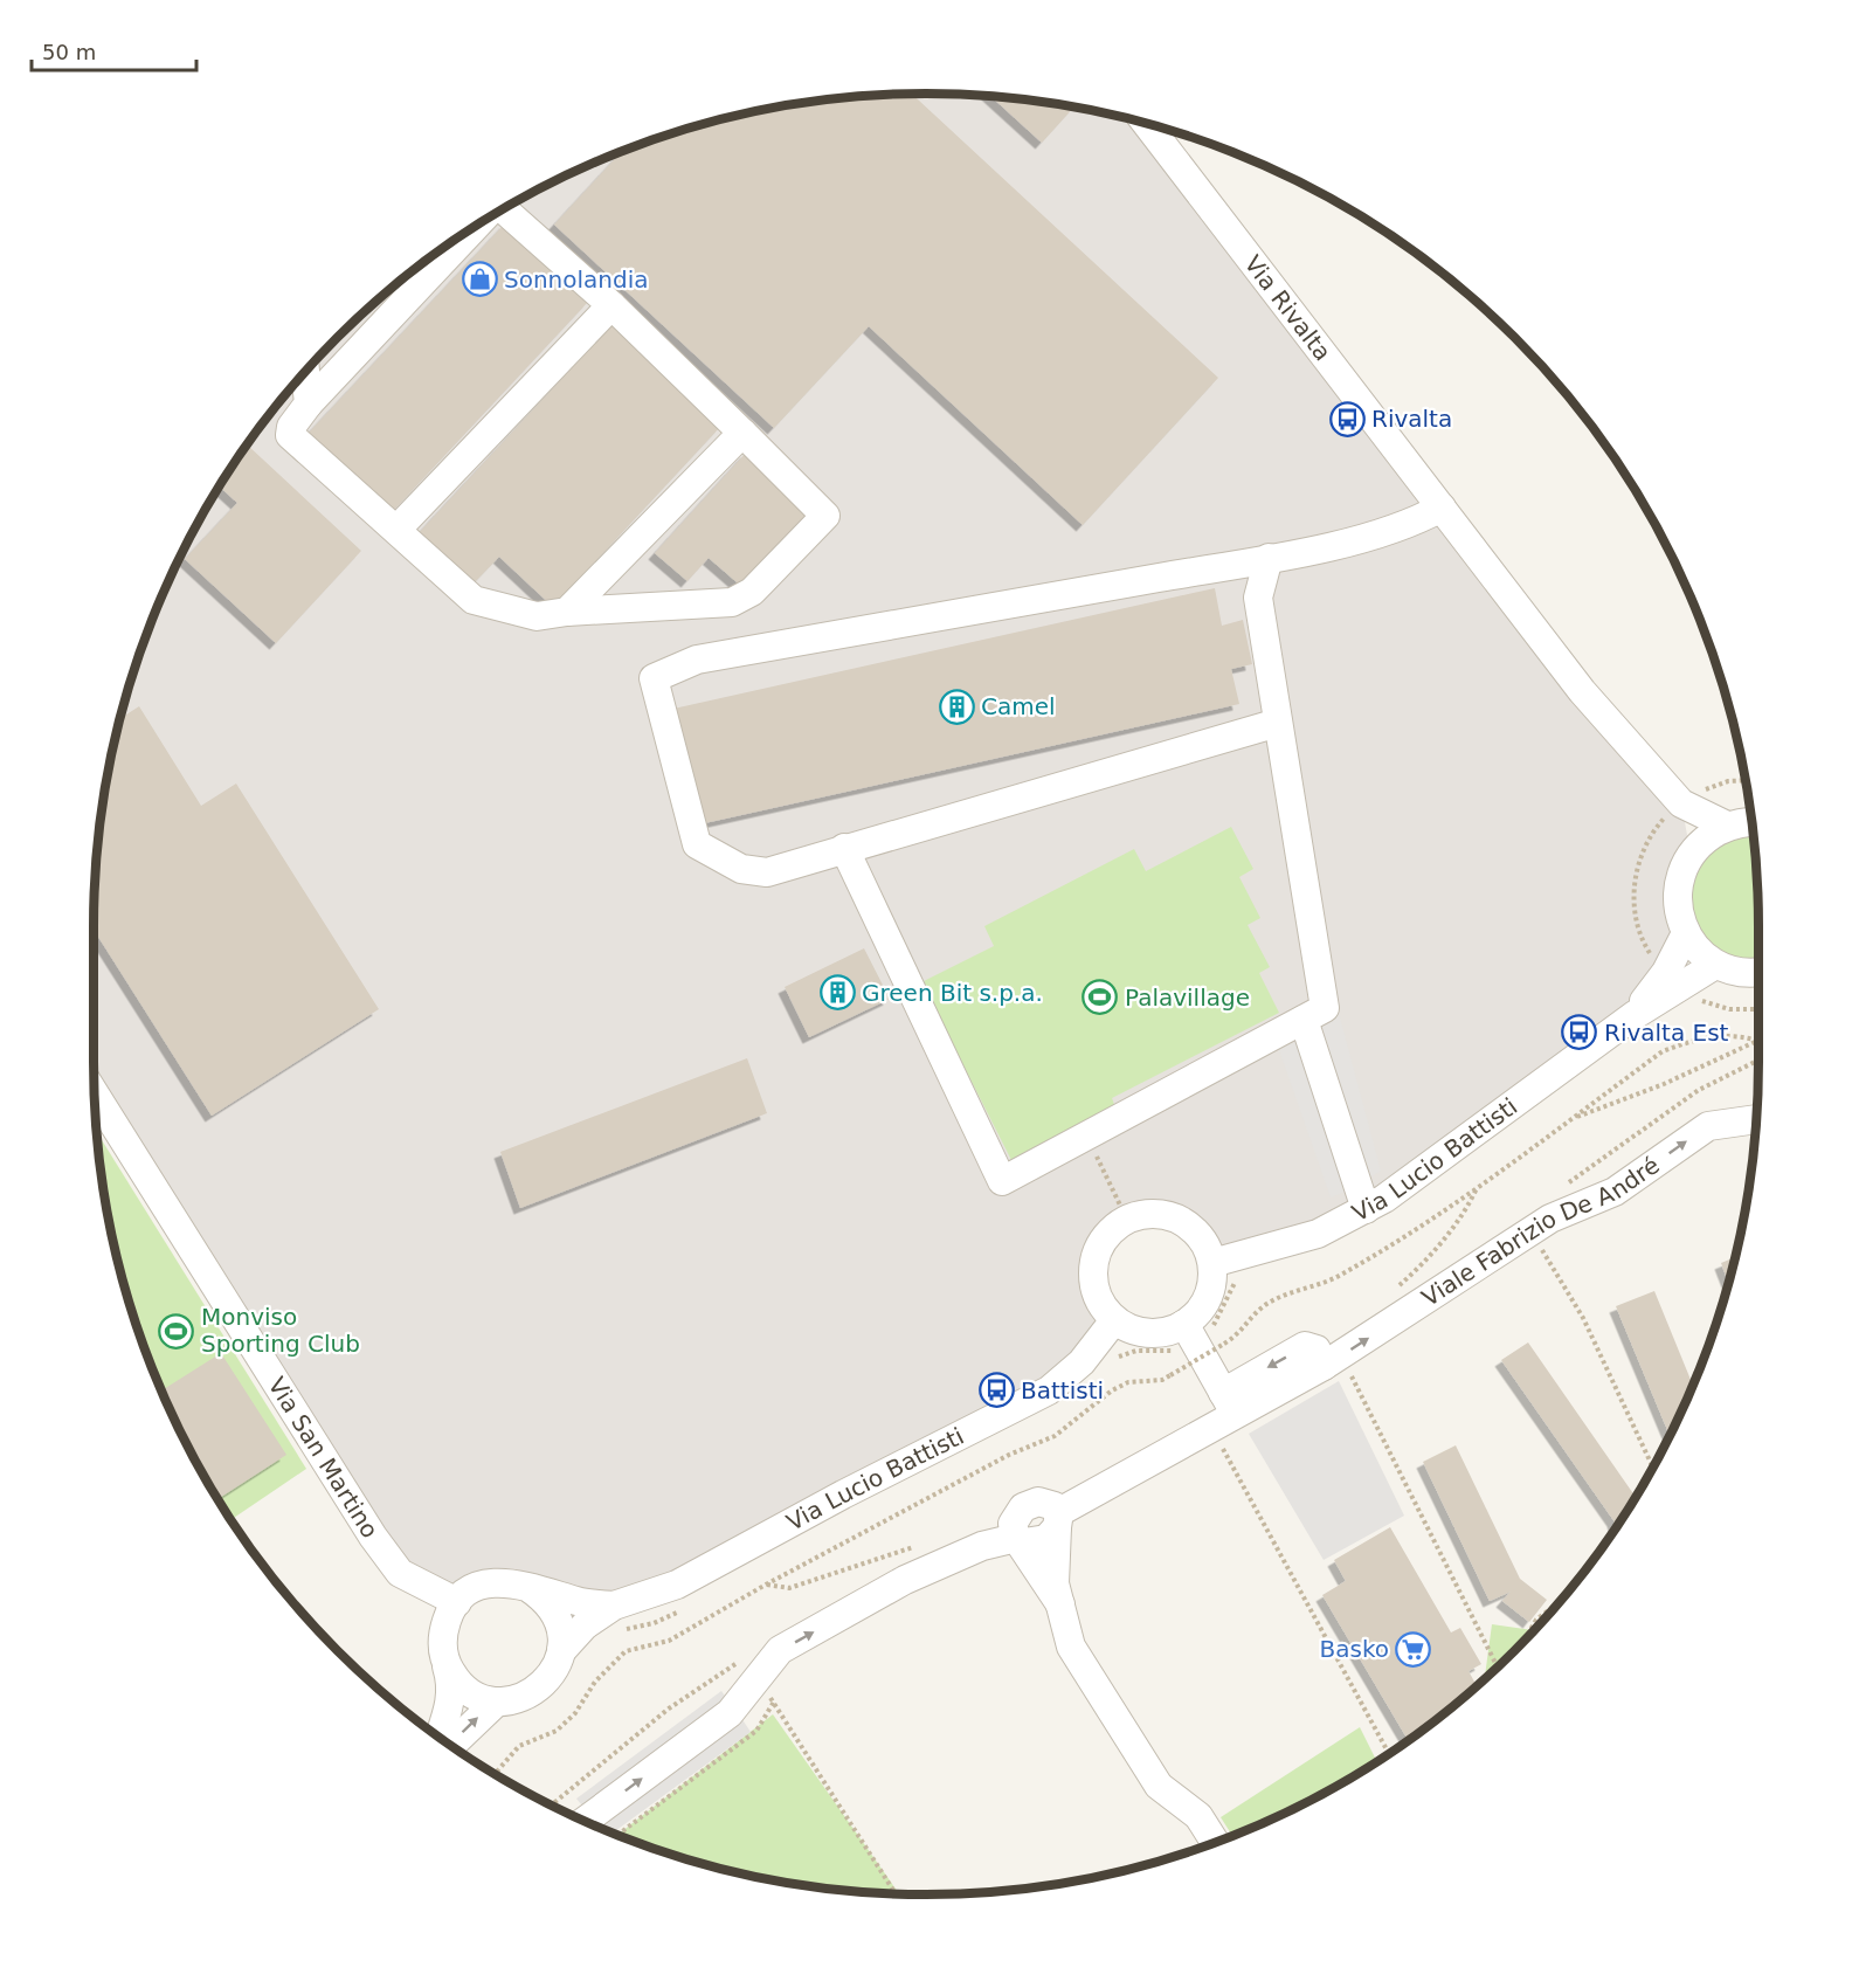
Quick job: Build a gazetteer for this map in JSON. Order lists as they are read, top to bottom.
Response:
{
  "streets": {
    "street": [
      "Via Rivalta",
      "Via Lucio Battisti",
      "Viale Fabrizio De André",
      "Via San Martino"
    ]
  },
  "crossings": [
    ["Via Lucio Battisti", "Via San Martino"]
  ],
  "one_way": ["Viale Fabrizio De André"],
  "places": {
    "shop": ["Sonnolandia"],
    "bus stop": ["Rivalta", "Rivalta Est", "Battisti"],
    "building": ["Camel", "Green Bit s.p.a."],
    "sports": ["Palavillage", "Monviso Sporting Club"],
    "supermarket": ["Basko"]
  },
  "scale_bar": "50 m"
}
